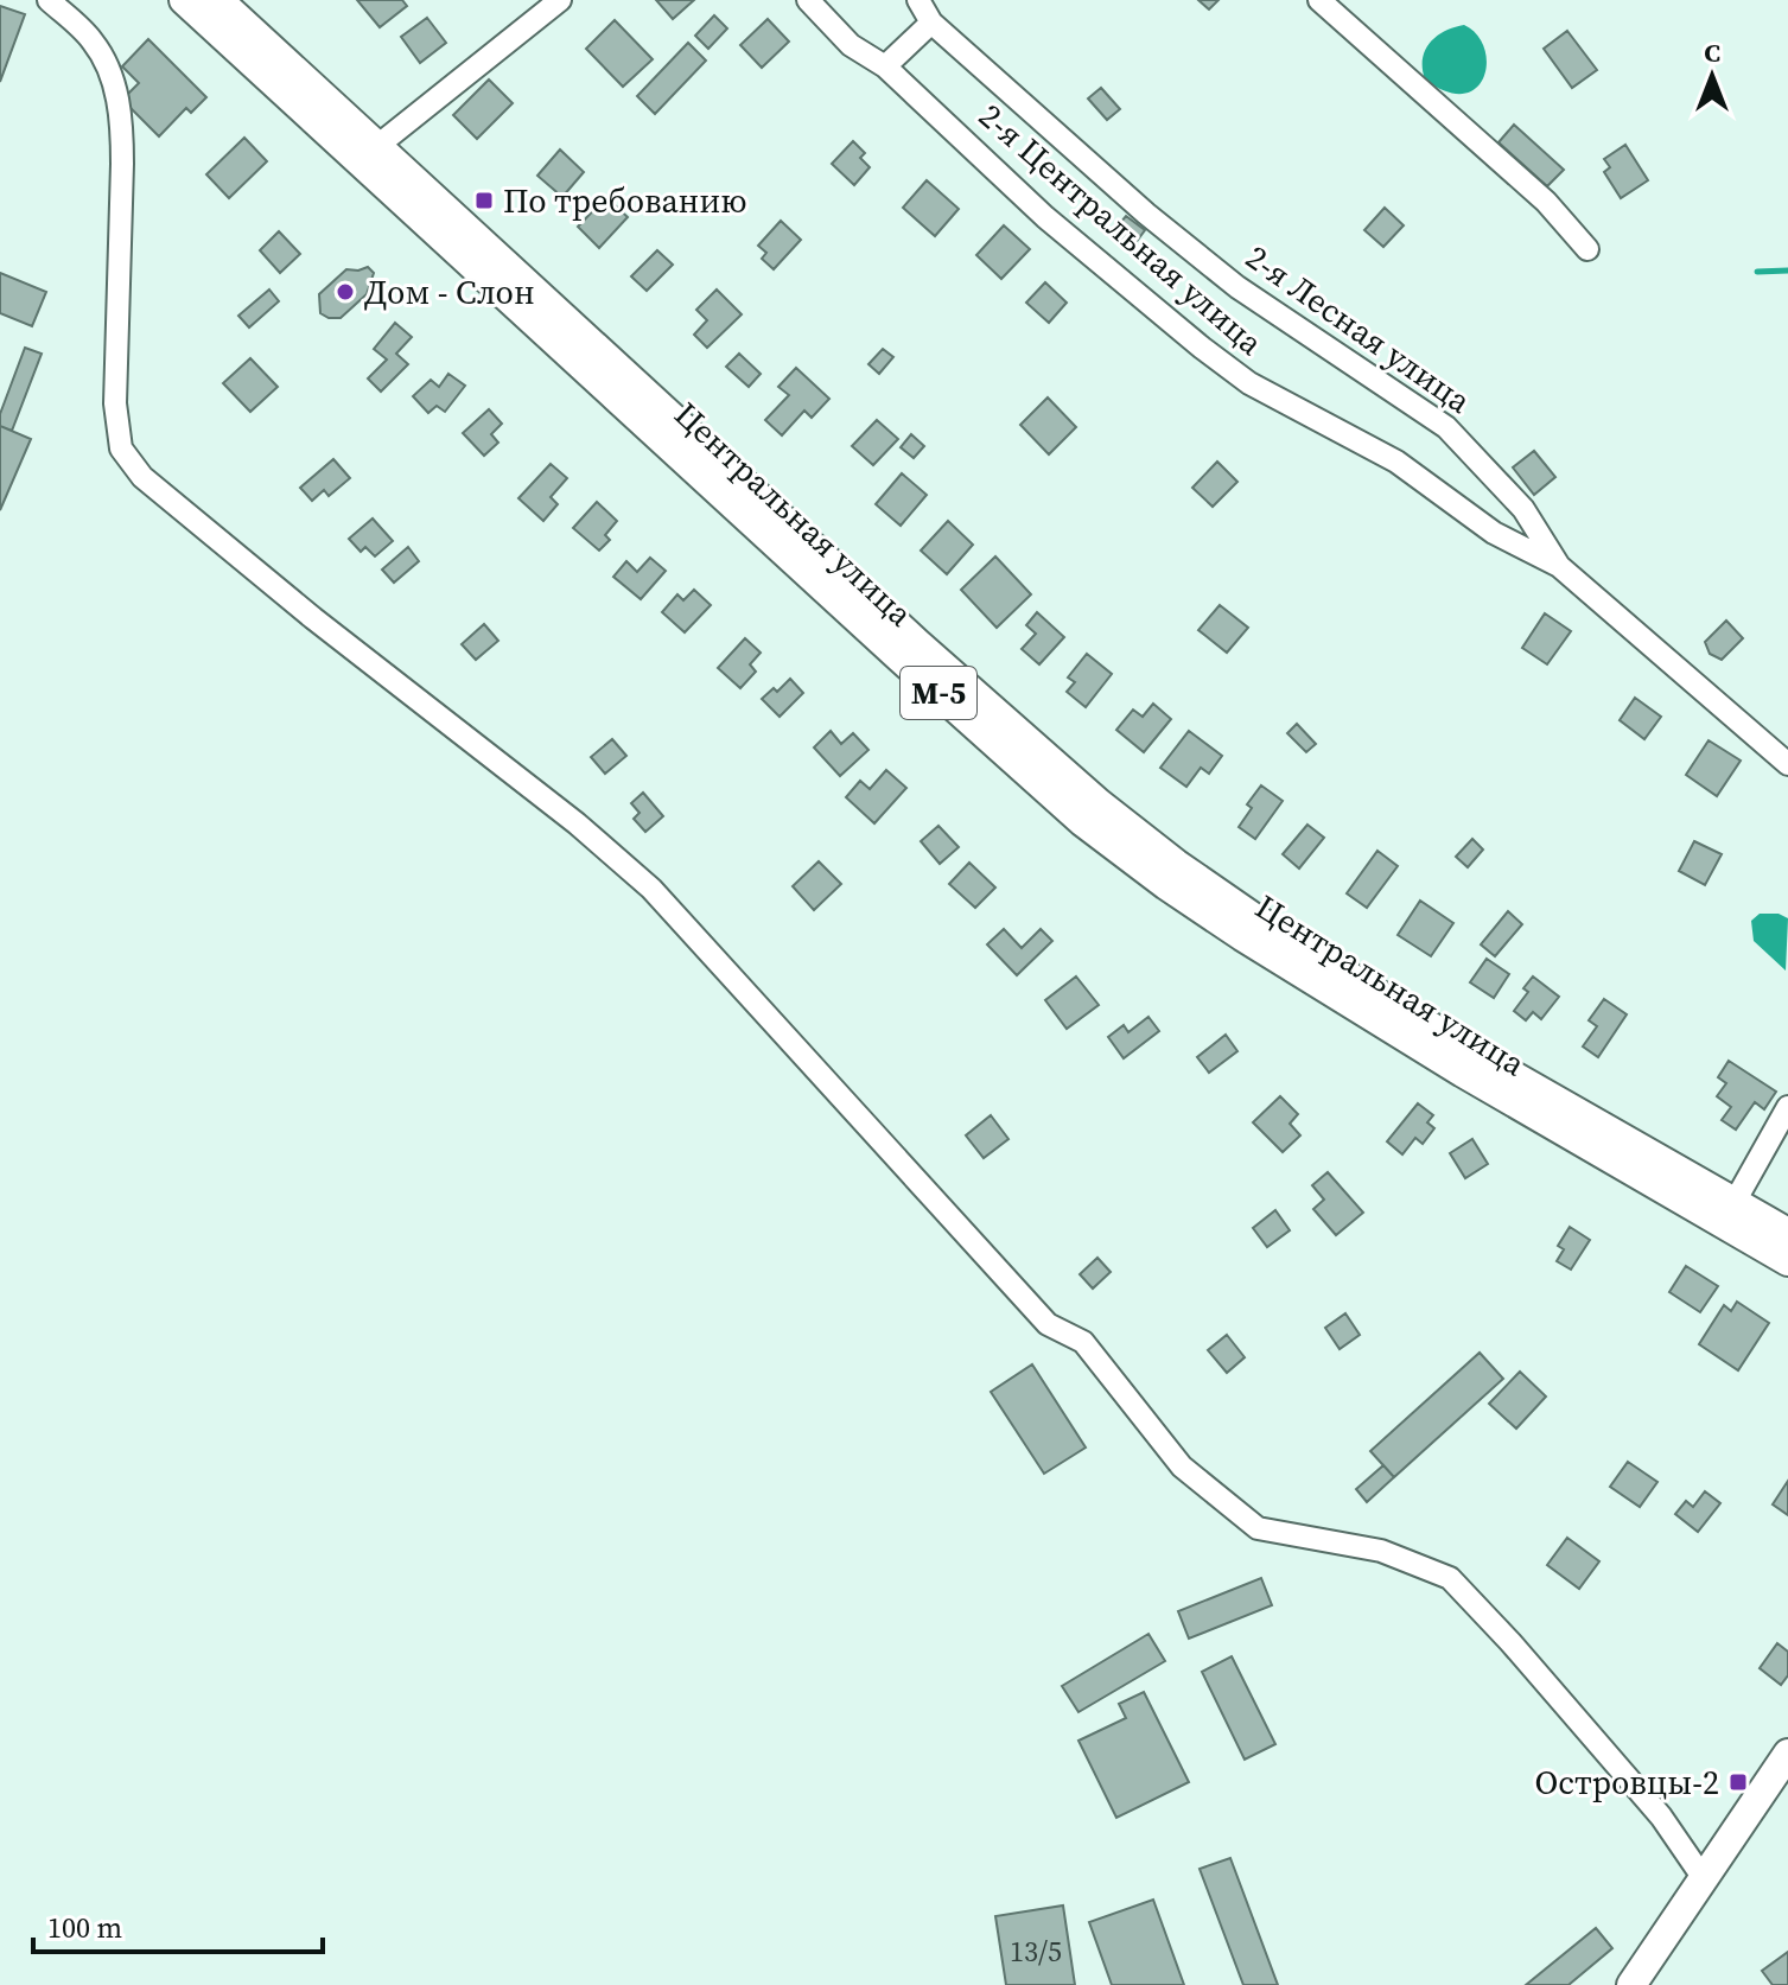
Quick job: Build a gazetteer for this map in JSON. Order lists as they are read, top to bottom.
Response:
{
  "streets": {
    "main road": ["Центральная улица", "М-5"],
    "street": ["2-я Центральная улица", "2-я Лесная улица"]
  },
  "crossings": [
    ["2-я Центральная улица", "2-я Лесная улица"]
  ],
  "places": {
    "transit": ["По требованию", "Островцы-2"],
    "other": ["Дом - Слон"]
  },
  "house_numbers": ["13/5"],
  "scale_bar": "100 m",
  "north": "top"
}
